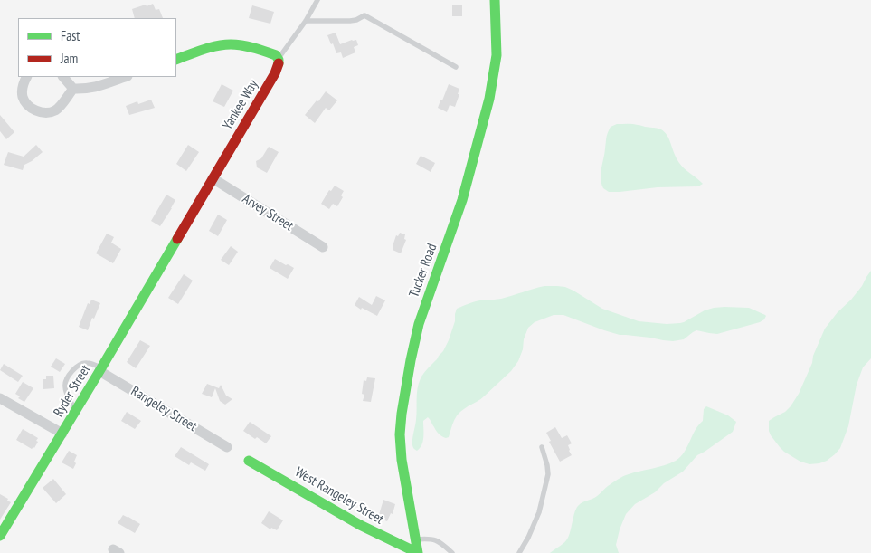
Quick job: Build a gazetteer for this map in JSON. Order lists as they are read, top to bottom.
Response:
{
  "streets": {
    "street": [
      "Yankee Way",
      "Arvey Street",
      "Tucker Road",
      "Ryder Street",
      "Rangeley Street",
      "West Rangeley Street"
    ]
  },
  "crossings": [
    ["Yankee Way", "Arvey Street"],
    ["Yankee Way", "Ryder Street"],
    ["Tucker Road", "West Rangeley Street"],
    ["Ryder Street", "Rangeley Street"]
  ],
  "legend": ["Fast", "Jam"]
}
